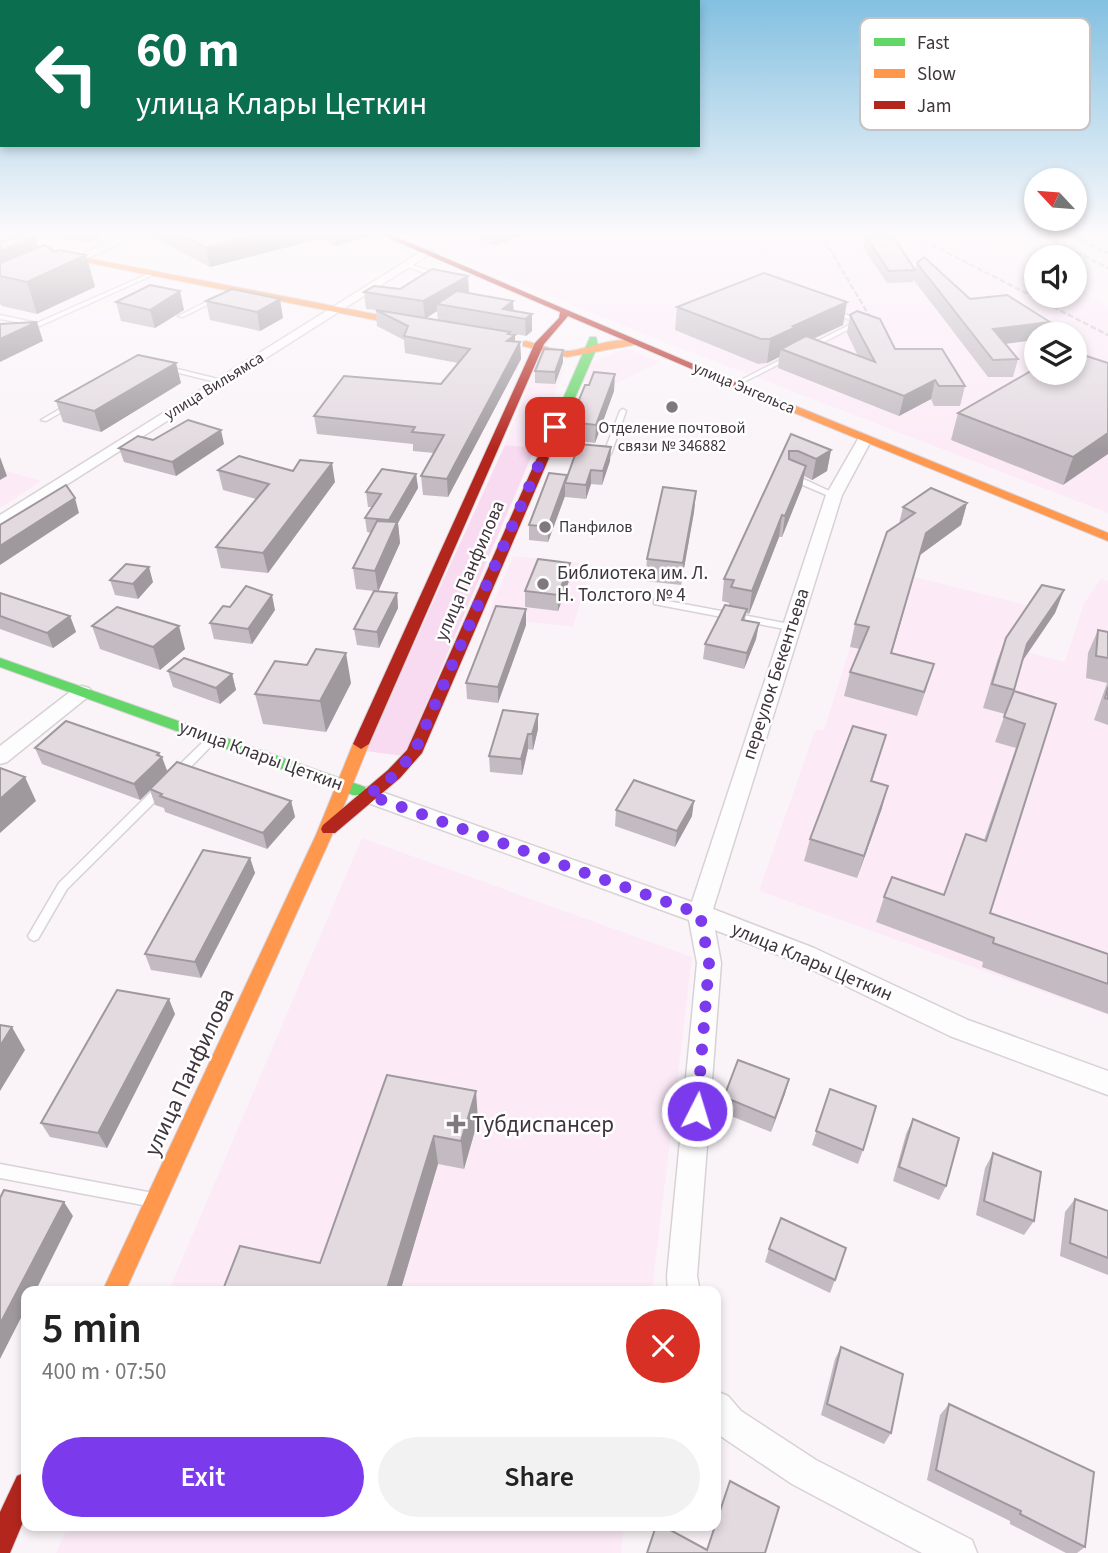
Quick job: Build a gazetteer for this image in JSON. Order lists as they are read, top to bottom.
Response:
{
  "streets": {
    "street": [
      "улица Вильямса",
      "улица Энгельса",
      "улица Панфилова",
      "переулок Бекентьева",
      "улица Клары Цеткин"
    ]
  },
  "crossings": [
    ["улица Энгельса", "улица Панфилова"],
    ["улица Энгельса", "переулок Бекентьева"],
    ["улица Панфилова", "улица Клары Цеткин"],
    ["переулок Бекентьева", "улица Клары Цеткин"]
  ],
  "places": {
    "other": ["Отделение почтовой связи № 346882", "Панфилов", "Библиотека им. Л. Н. Толстого № 4"],
    "health": ["Тубдиспансер"]
  },
  "legend": ["Fast", "Slow", "Jam"],
  "north": "top left",
  "page": {
    "turn": ["60 m", "улица Клары Цеткин"],
    "heading": ["5 min", "400 m · 07:50"],
    "buttons": ["Exit", "Share"]
  }
}
